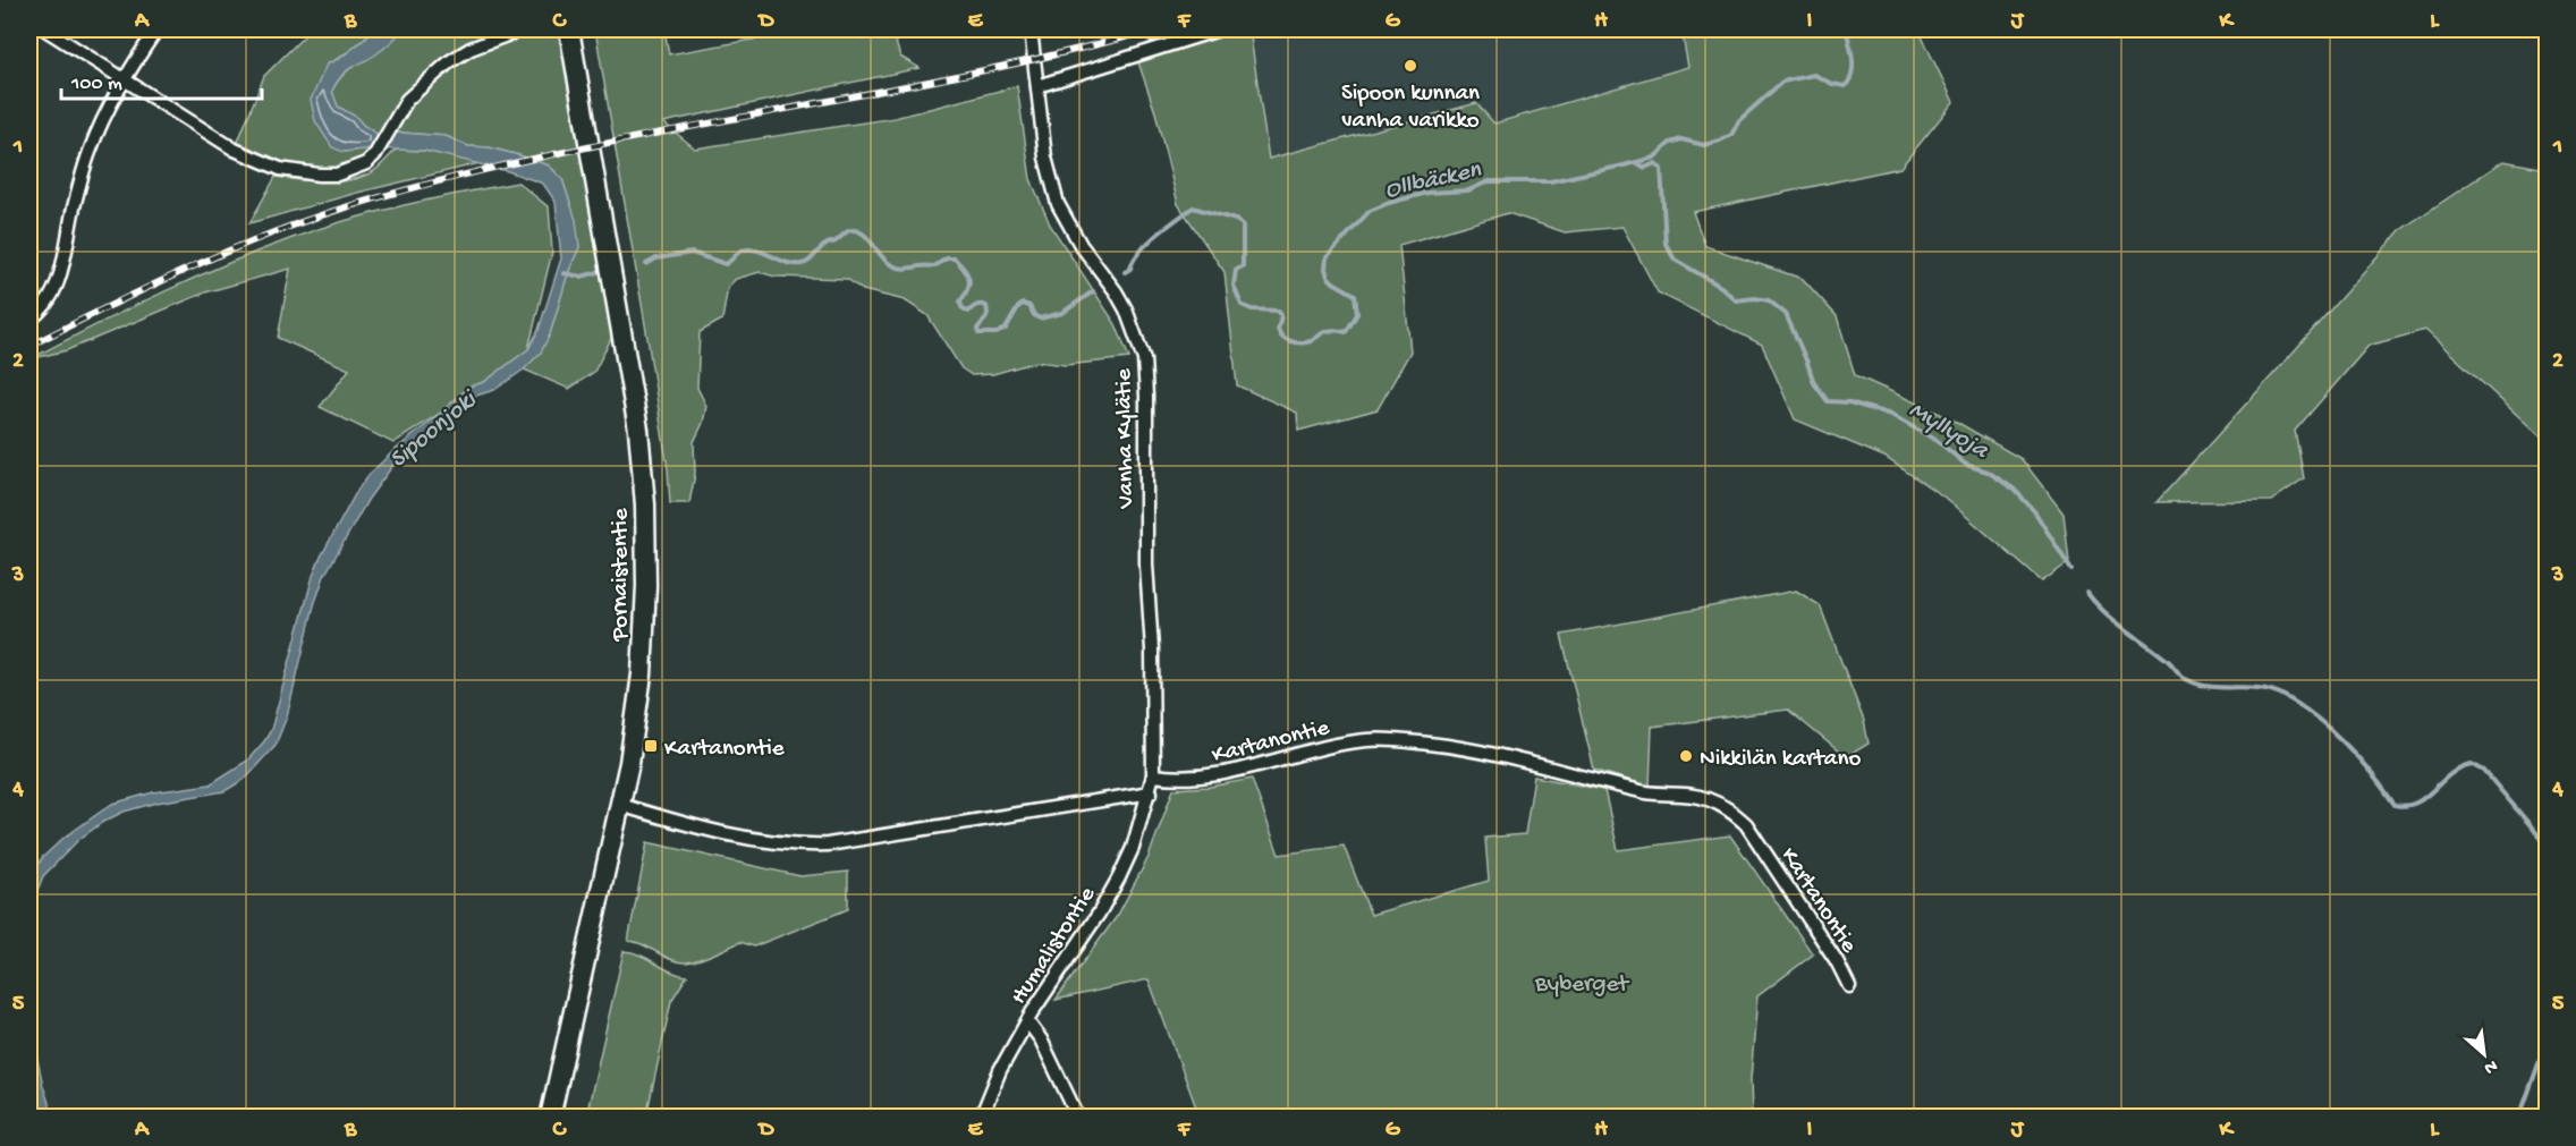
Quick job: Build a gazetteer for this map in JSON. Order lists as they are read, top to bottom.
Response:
{
  "streets": {
    "street": [
      "Vanha Kylätie",
      "Pornaistentie",
      "Kartanontie",
      "Humalistontie"
    ]
  },
  "crossings": [
    ["Vanha Kylätie", "Kartanontie"]
  ],
  "water": ["Ollbäcken", "Sipoonjoki", "Myllyoja"],
  "parks": ["Byberget"],
  "places": {
    "other": ["Sipoon kunnan vanha varikko", "Nikkilän kartano"],
    "transit": ["Kartanontie"]
  },
  "scale_bar": "100 m",
  "north": "bottom right",
  "grid": {
    "columns": [
      "A",
      "B",
      "C",
      "D",
      "E",
      "F",
      "G",
      "H",
      "I",
      "J",
      "K",
      "L"
    ],
    "rows": [
      "1",
      "2",
      "3",
      "4",
      "5"
    ]
  }
}
